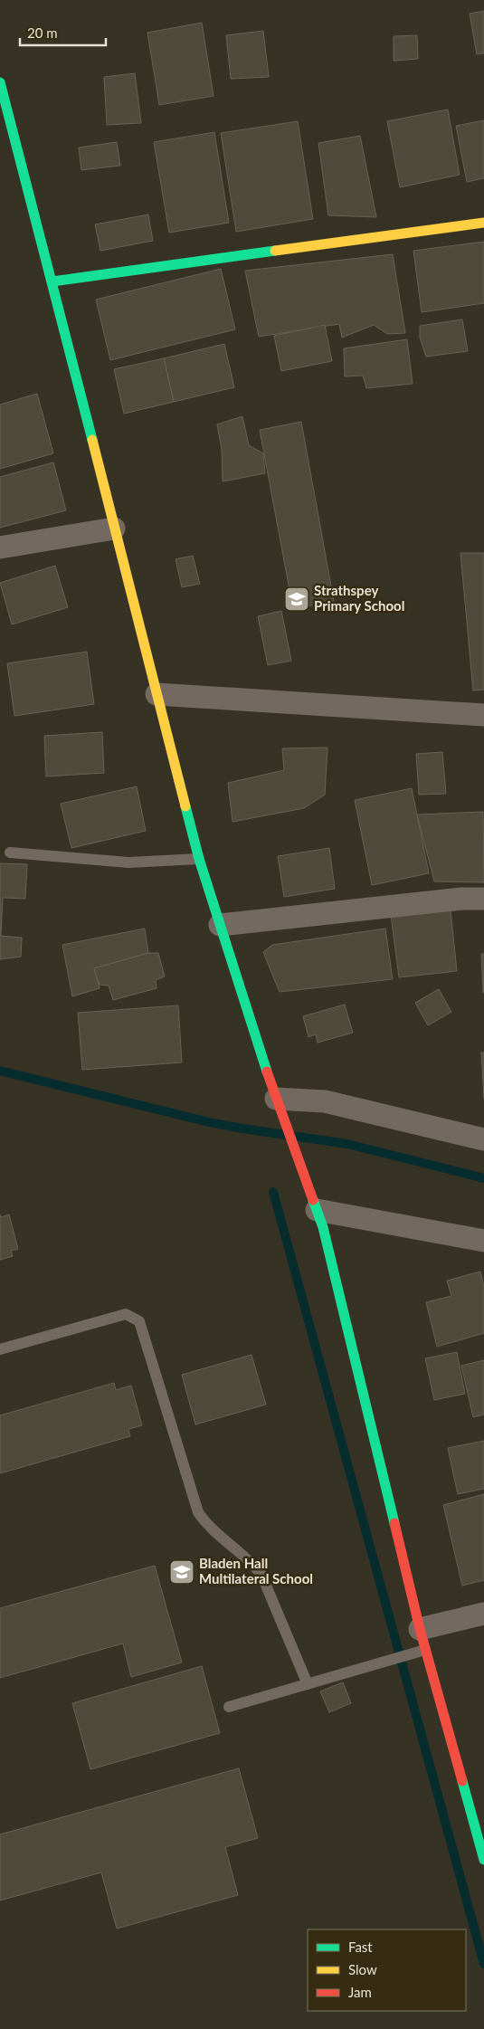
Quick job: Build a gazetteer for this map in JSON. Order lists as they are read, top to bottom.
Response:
{
  "places": {
    "school or university": ["Strathspey Primary School", "Bladen Hall Multilateral School"]
  },
  "legend": ["Fast", "Slow", "Jam"],
  "scale_bar": "20 m"
}
